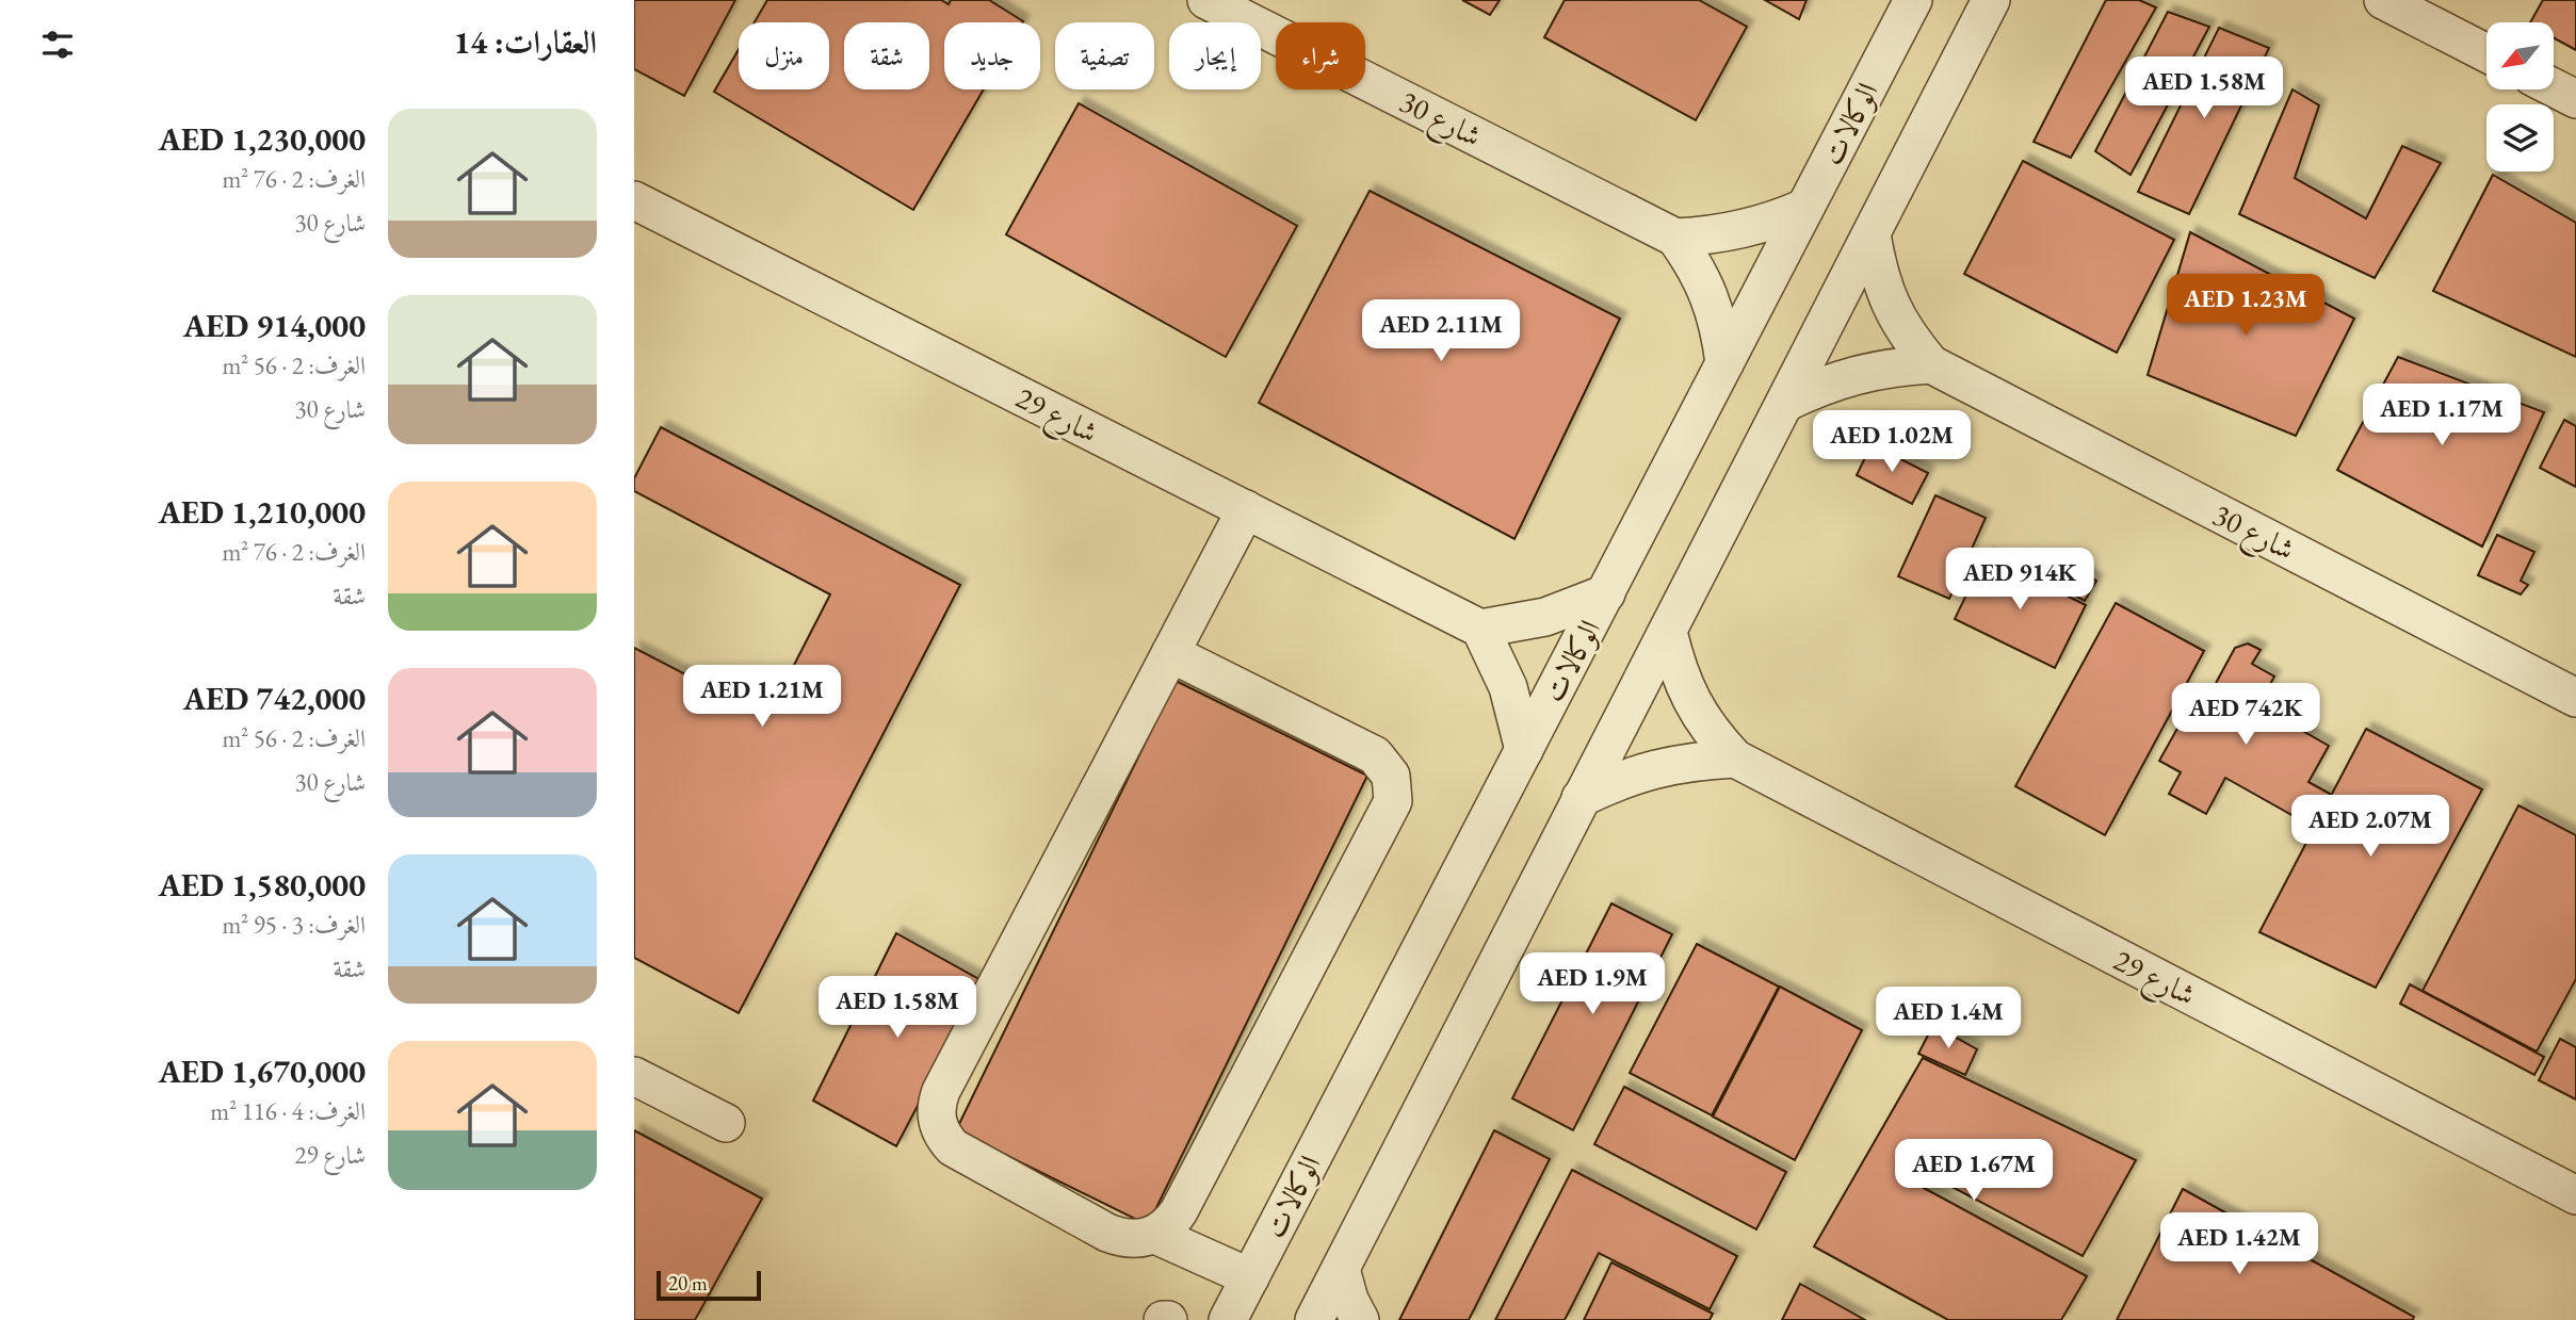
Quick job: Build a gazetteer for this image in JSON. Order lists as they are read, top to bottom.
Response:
{
  "streets": {
    "street": ["شارع 30", "الوكالات", "شارع 29"]
  },
  "crossings": [
    ["شارع 30", "الوكالات"]
  ],
  "scale_bar": "20 m",
  "north": "bottom left",
  "page": {
    "heading": "العقارات: 14",
    "chip": [
      "شراء",
      "إيجار",
      "تصفية",
      "جديد",
      "شقة",
      "منزل"
    ],
    "price": [
      "AED 1.58M",
      "AED 1.23M",
      "AED 2.11M",
      "AED 1.17M",
      "AED 1.02M",
      "AED 914K",
      "AED 1.21M",
      "AED 742K",
      "AED 2.07M",
      "AED 1.9M",
      "AED 1.58M",
      "AED 1.4M",
      "AED 1.67M",
      "AED 1.42M"
    ],
    "list": [
      {
        "name": "AED 1,230,000",
        "note": "الغرف: 2 · 76 m² · شارع 30"
      },
      {
        "name": "AED 914,000",
        "note": "الغرف: 2 · 56 m² · شارع 30"
      },
      {
        "name": "AED 1,210,000",
        "note": "الغرف: 2 · 76 m² · شقة"
      },
      {
        "name": "AED 742,000",
        "note": "الغرف: 2 · 56 m² · شارع 30"
      },
      {
        "name": "AED 1,580,000",
        "note": "الغرف: 3 · 95 m² · شقة"
      },
      {
        "name": "AED 1,670,000",
        "note": "الغرف: 4 · 116 m² · شارع 29"
      }
    ],
    "scale": "20 m"
  }
}
